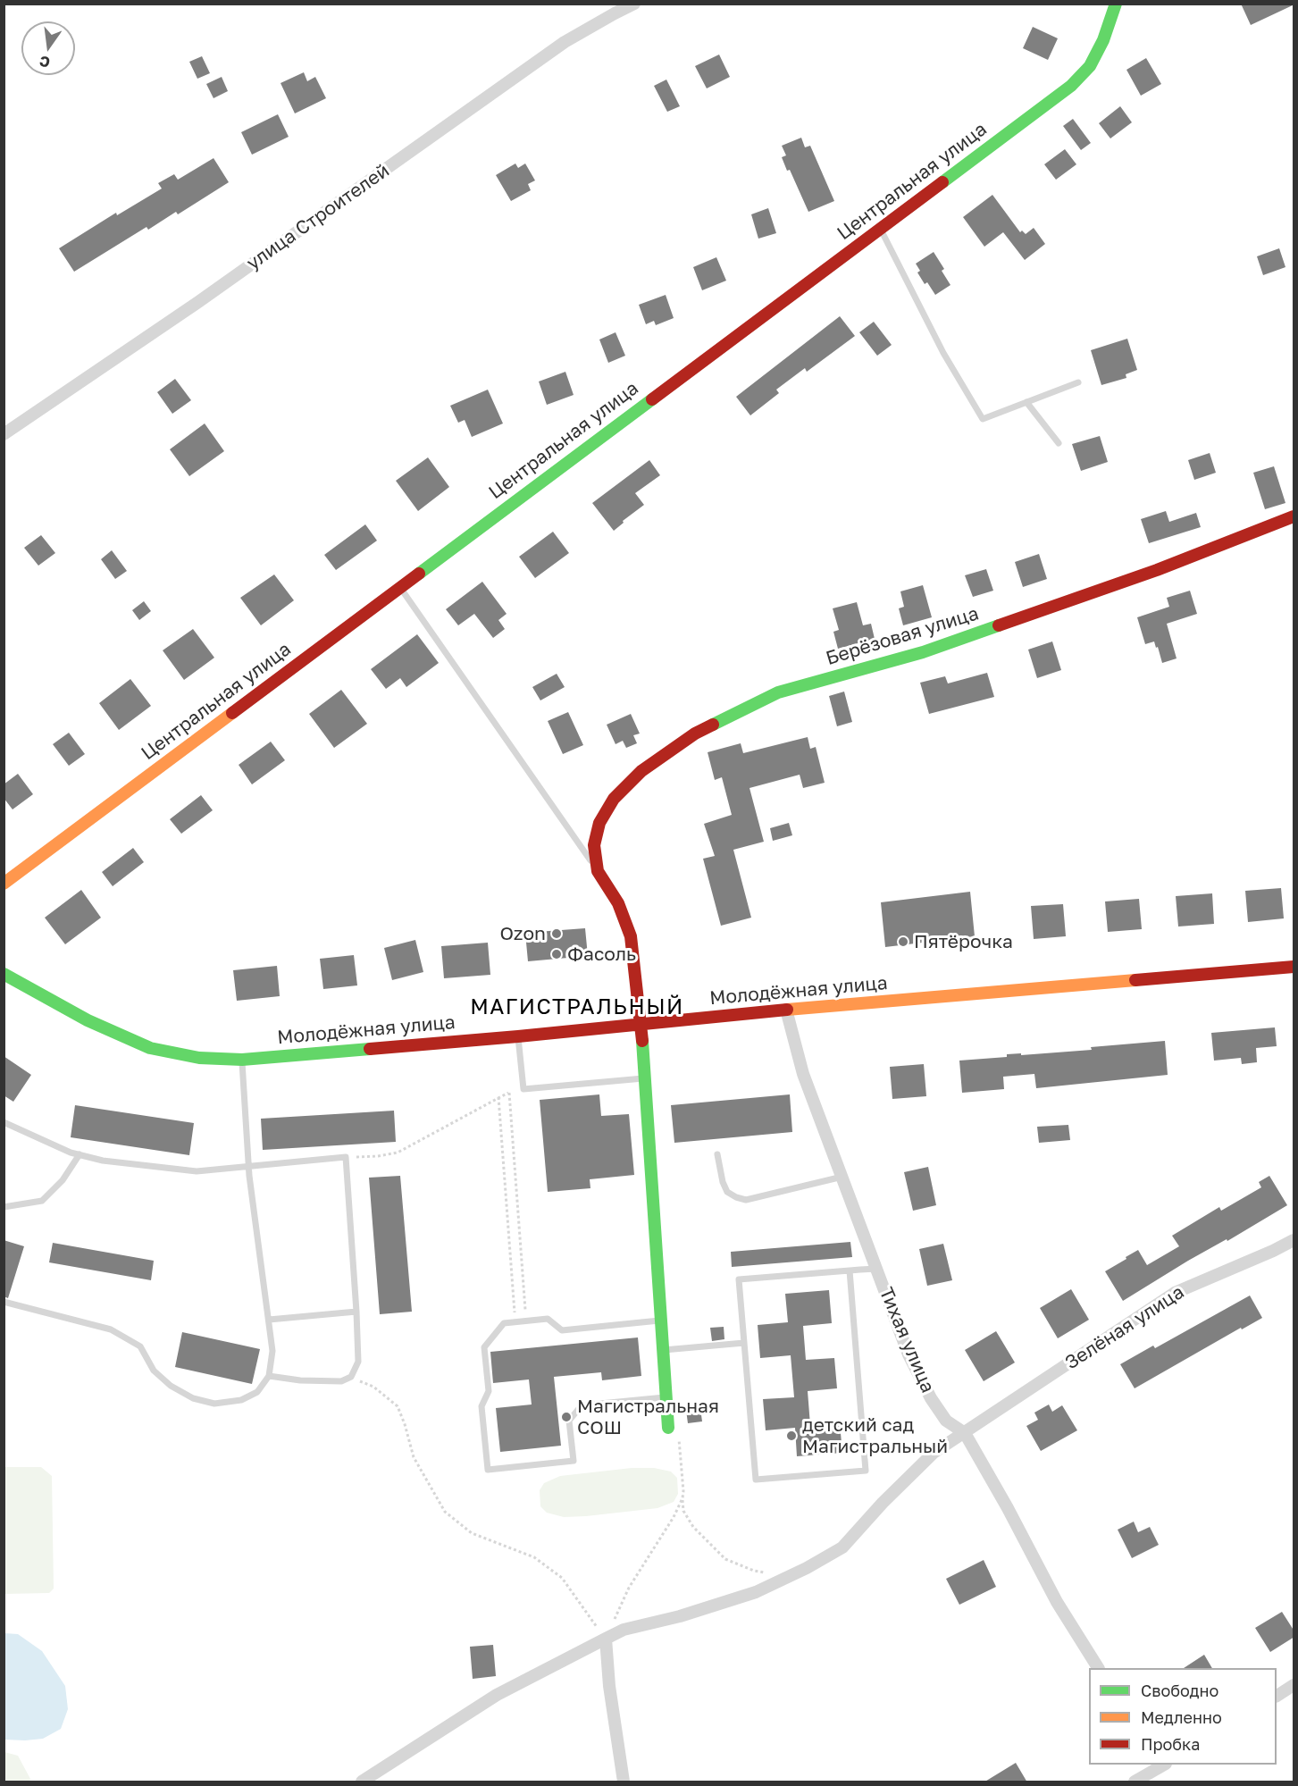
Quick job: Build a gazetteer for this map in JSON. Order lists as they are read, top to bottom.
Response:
{
  "streets": {
    "street": [
      "Центральная улица",
      "улица Строителей",
      "Берёзовая улица",
      "Молодёжная улица",
      "Зелёная улица",
      "Тихая улица"
    ]
  },
  "crossings": [
    ["Молодёжная улица", "Тихая улица"],
    ["Зелёная улица", "Тихая улица"]
  ],
  "districts": ["МАГИСТРАЛЬНЫЙ"],
  "places": [
    "Ozon",
    "Пятёрочка",
    "Фасоль",
    "Магистральная СОШ",
    "детский сад Магистральный"
  ],
  "legend": ["Свободно", "Медленно", "Пробка"],
  "north": "bottom"
}
